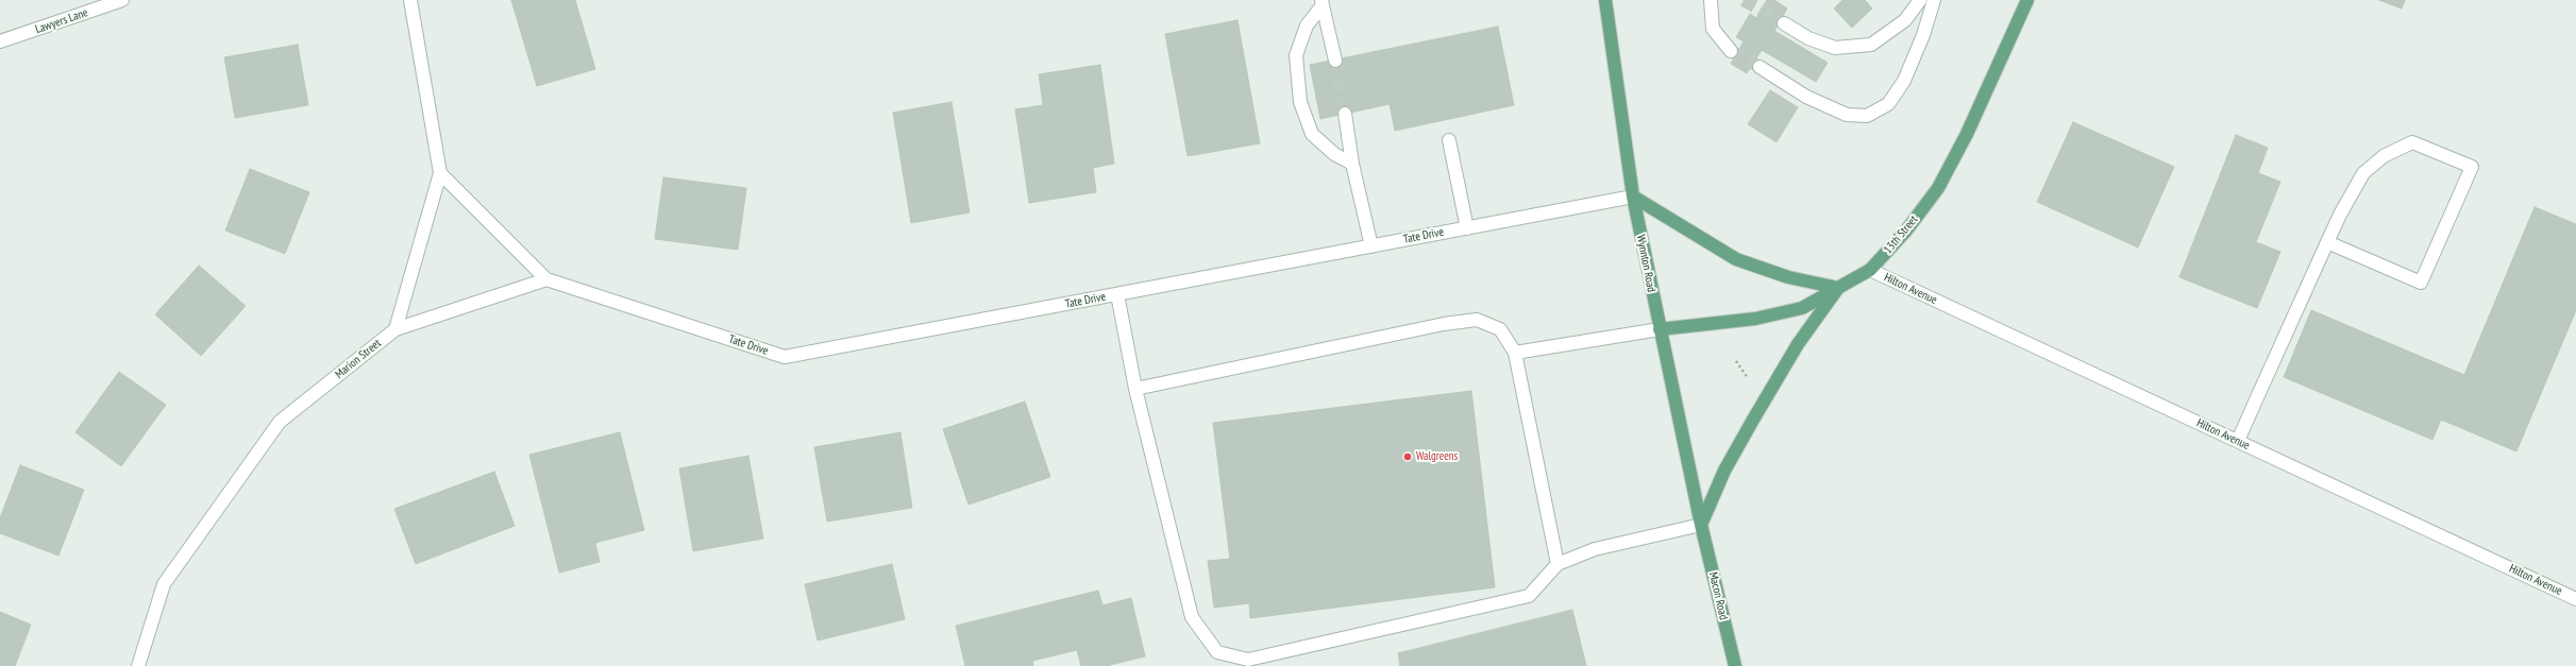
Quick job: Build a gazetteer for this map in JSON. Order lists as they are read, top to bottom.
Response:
{
  "streets": {
    "main road": ["13th Street", "Wynnton Road", "Macon Road"],
    "street": [
      "Lawyers Lane",
      "Tate Drive",
      "Hilton Avenue",
      "Marion Street"
    ]
  },
  "crossings": [
    ["13th Street", "Wynnton Road"],
    ["13th Street", "Hilton Avenue"],
    ["Tate Drive", "Wynnton Road"],
    ["Wynnton Road", "Macon Road"]
  ],
  "places": ["Walgreens"]
}
